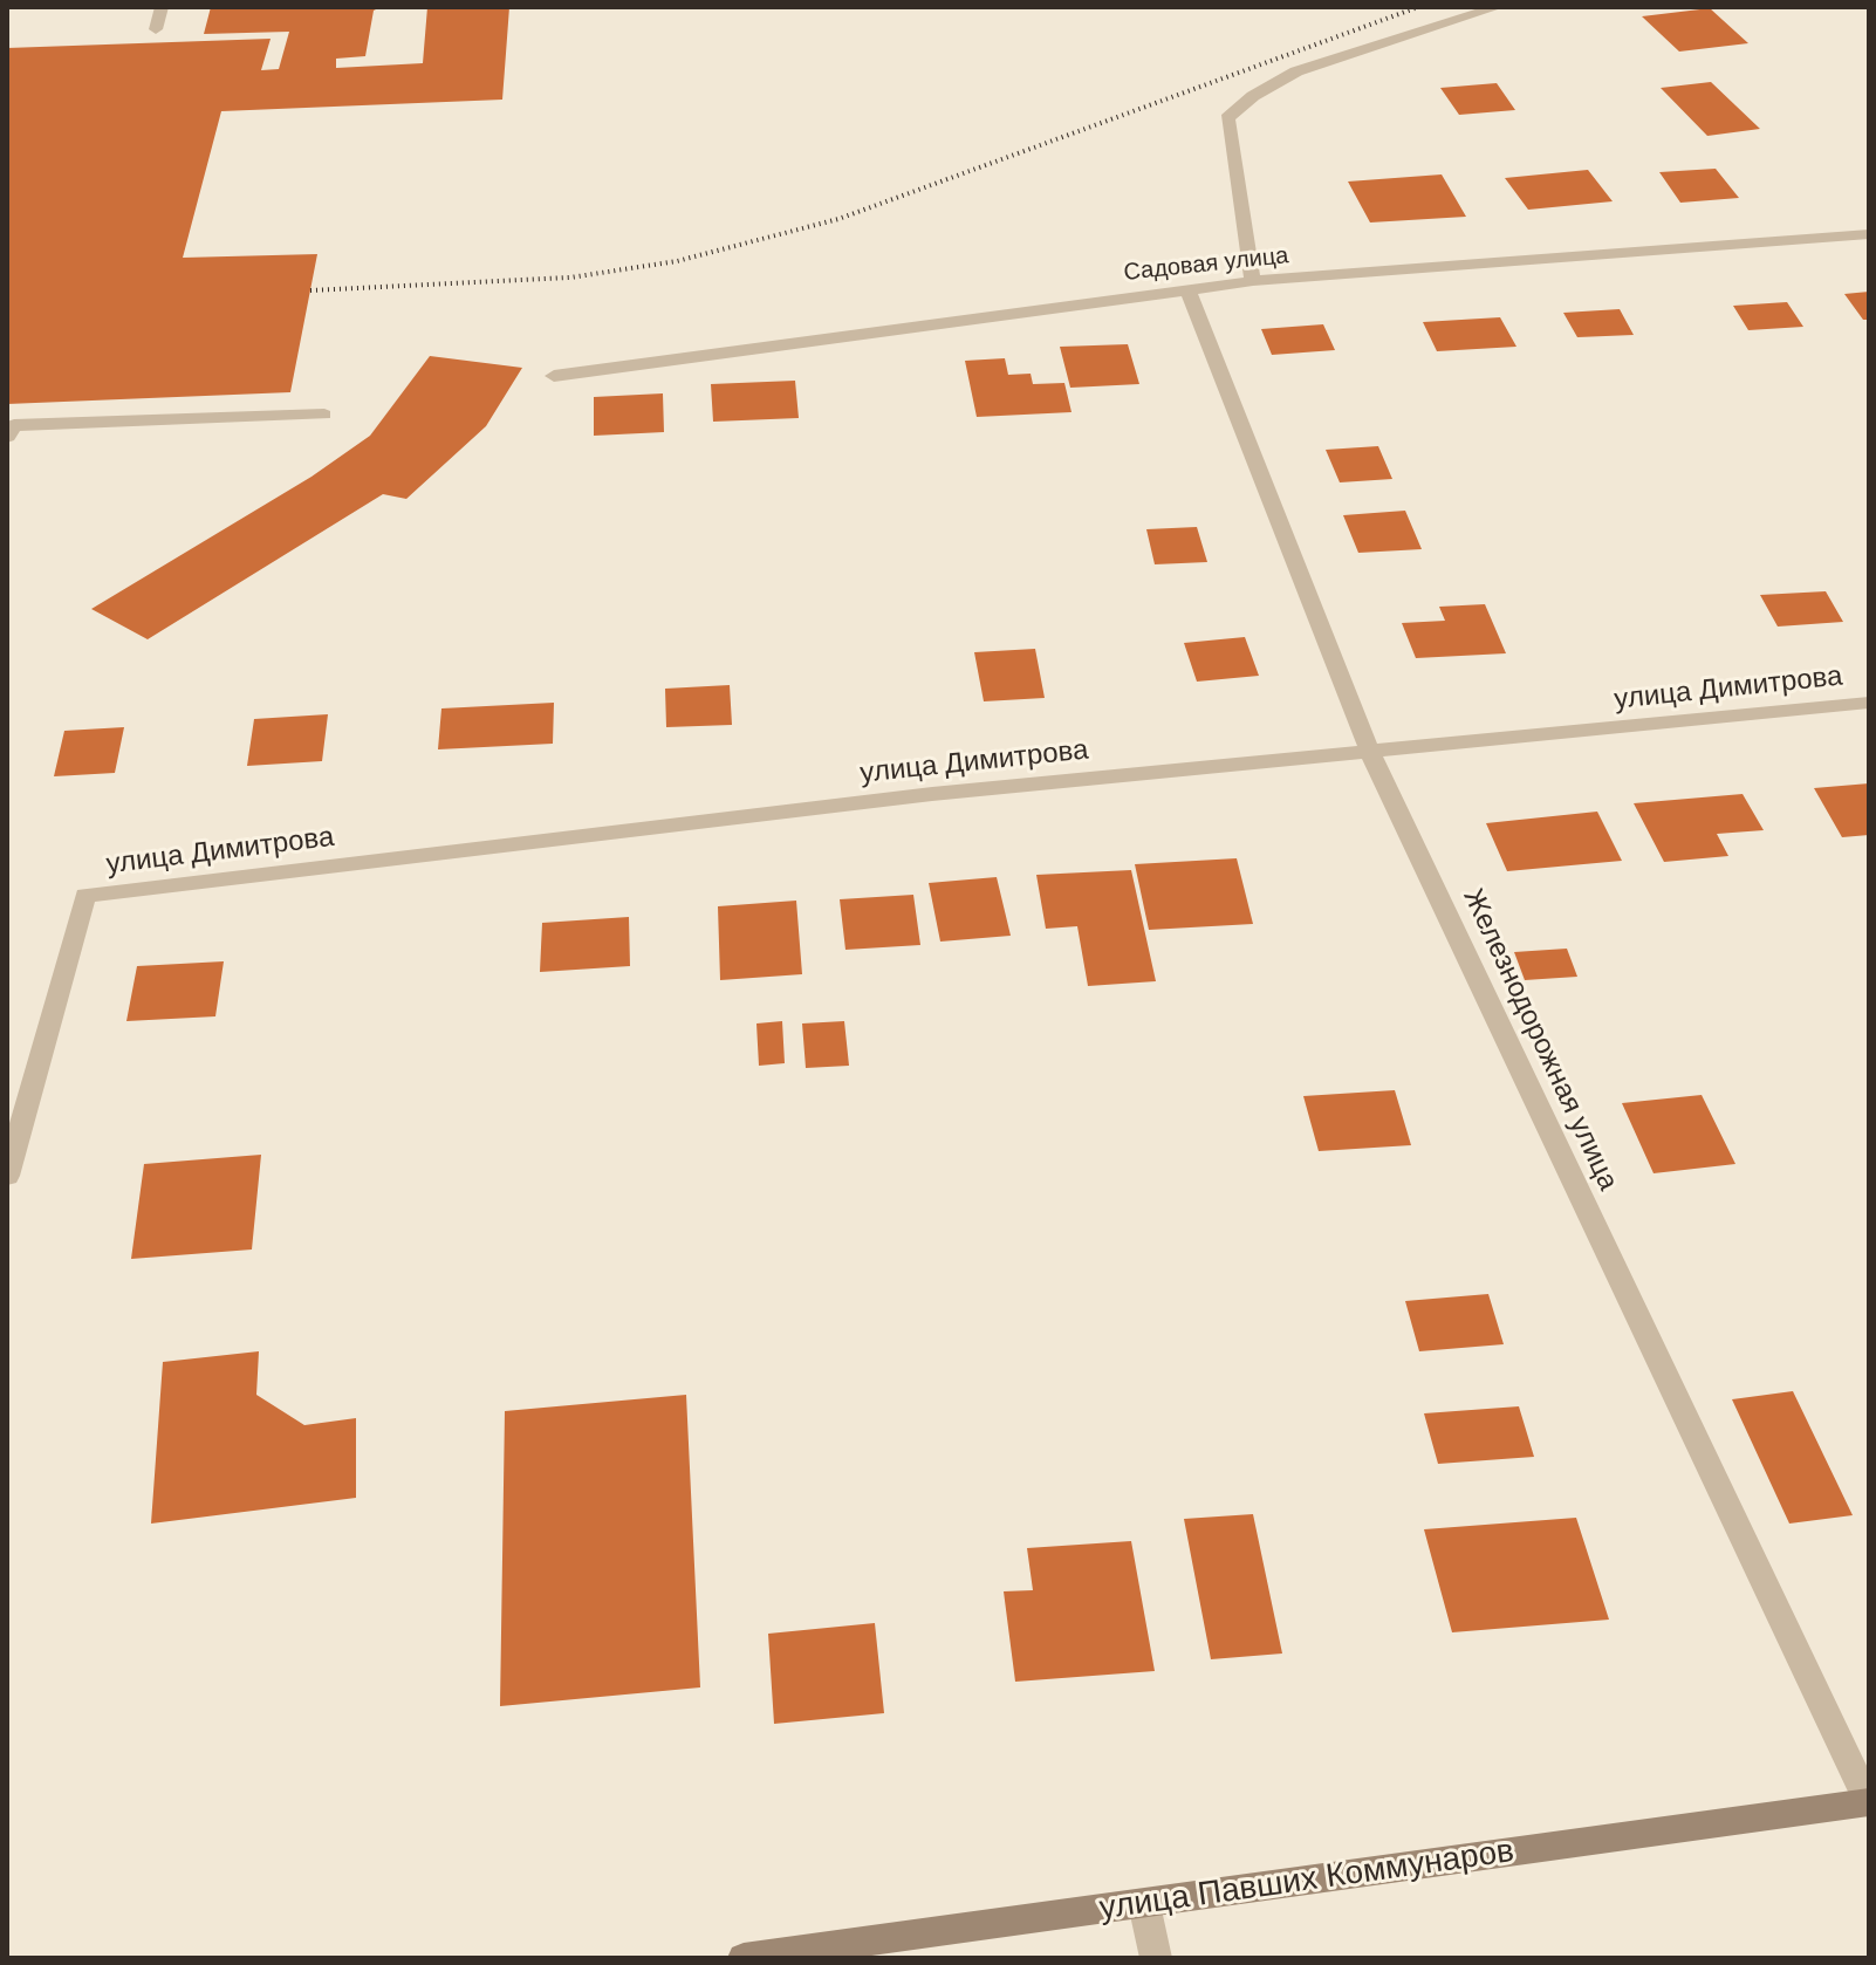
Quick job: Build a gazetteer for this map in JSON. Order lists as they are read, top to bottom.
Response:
{
  "streets": {
    "street": [
      "Садовая улица",
      "улица Димитрова",
      "Железнодорожная улица",
      "улица Павших Коммунаров"
    ]
  },
  "crossings": [
    ["Садовая улица", "Железнодорожная улица"],
    ["улица Димитрова", "Железнодорожная улица"],
    ["Железнодорожная улица", "улица Павших Коммунаров"]
  ]
}
